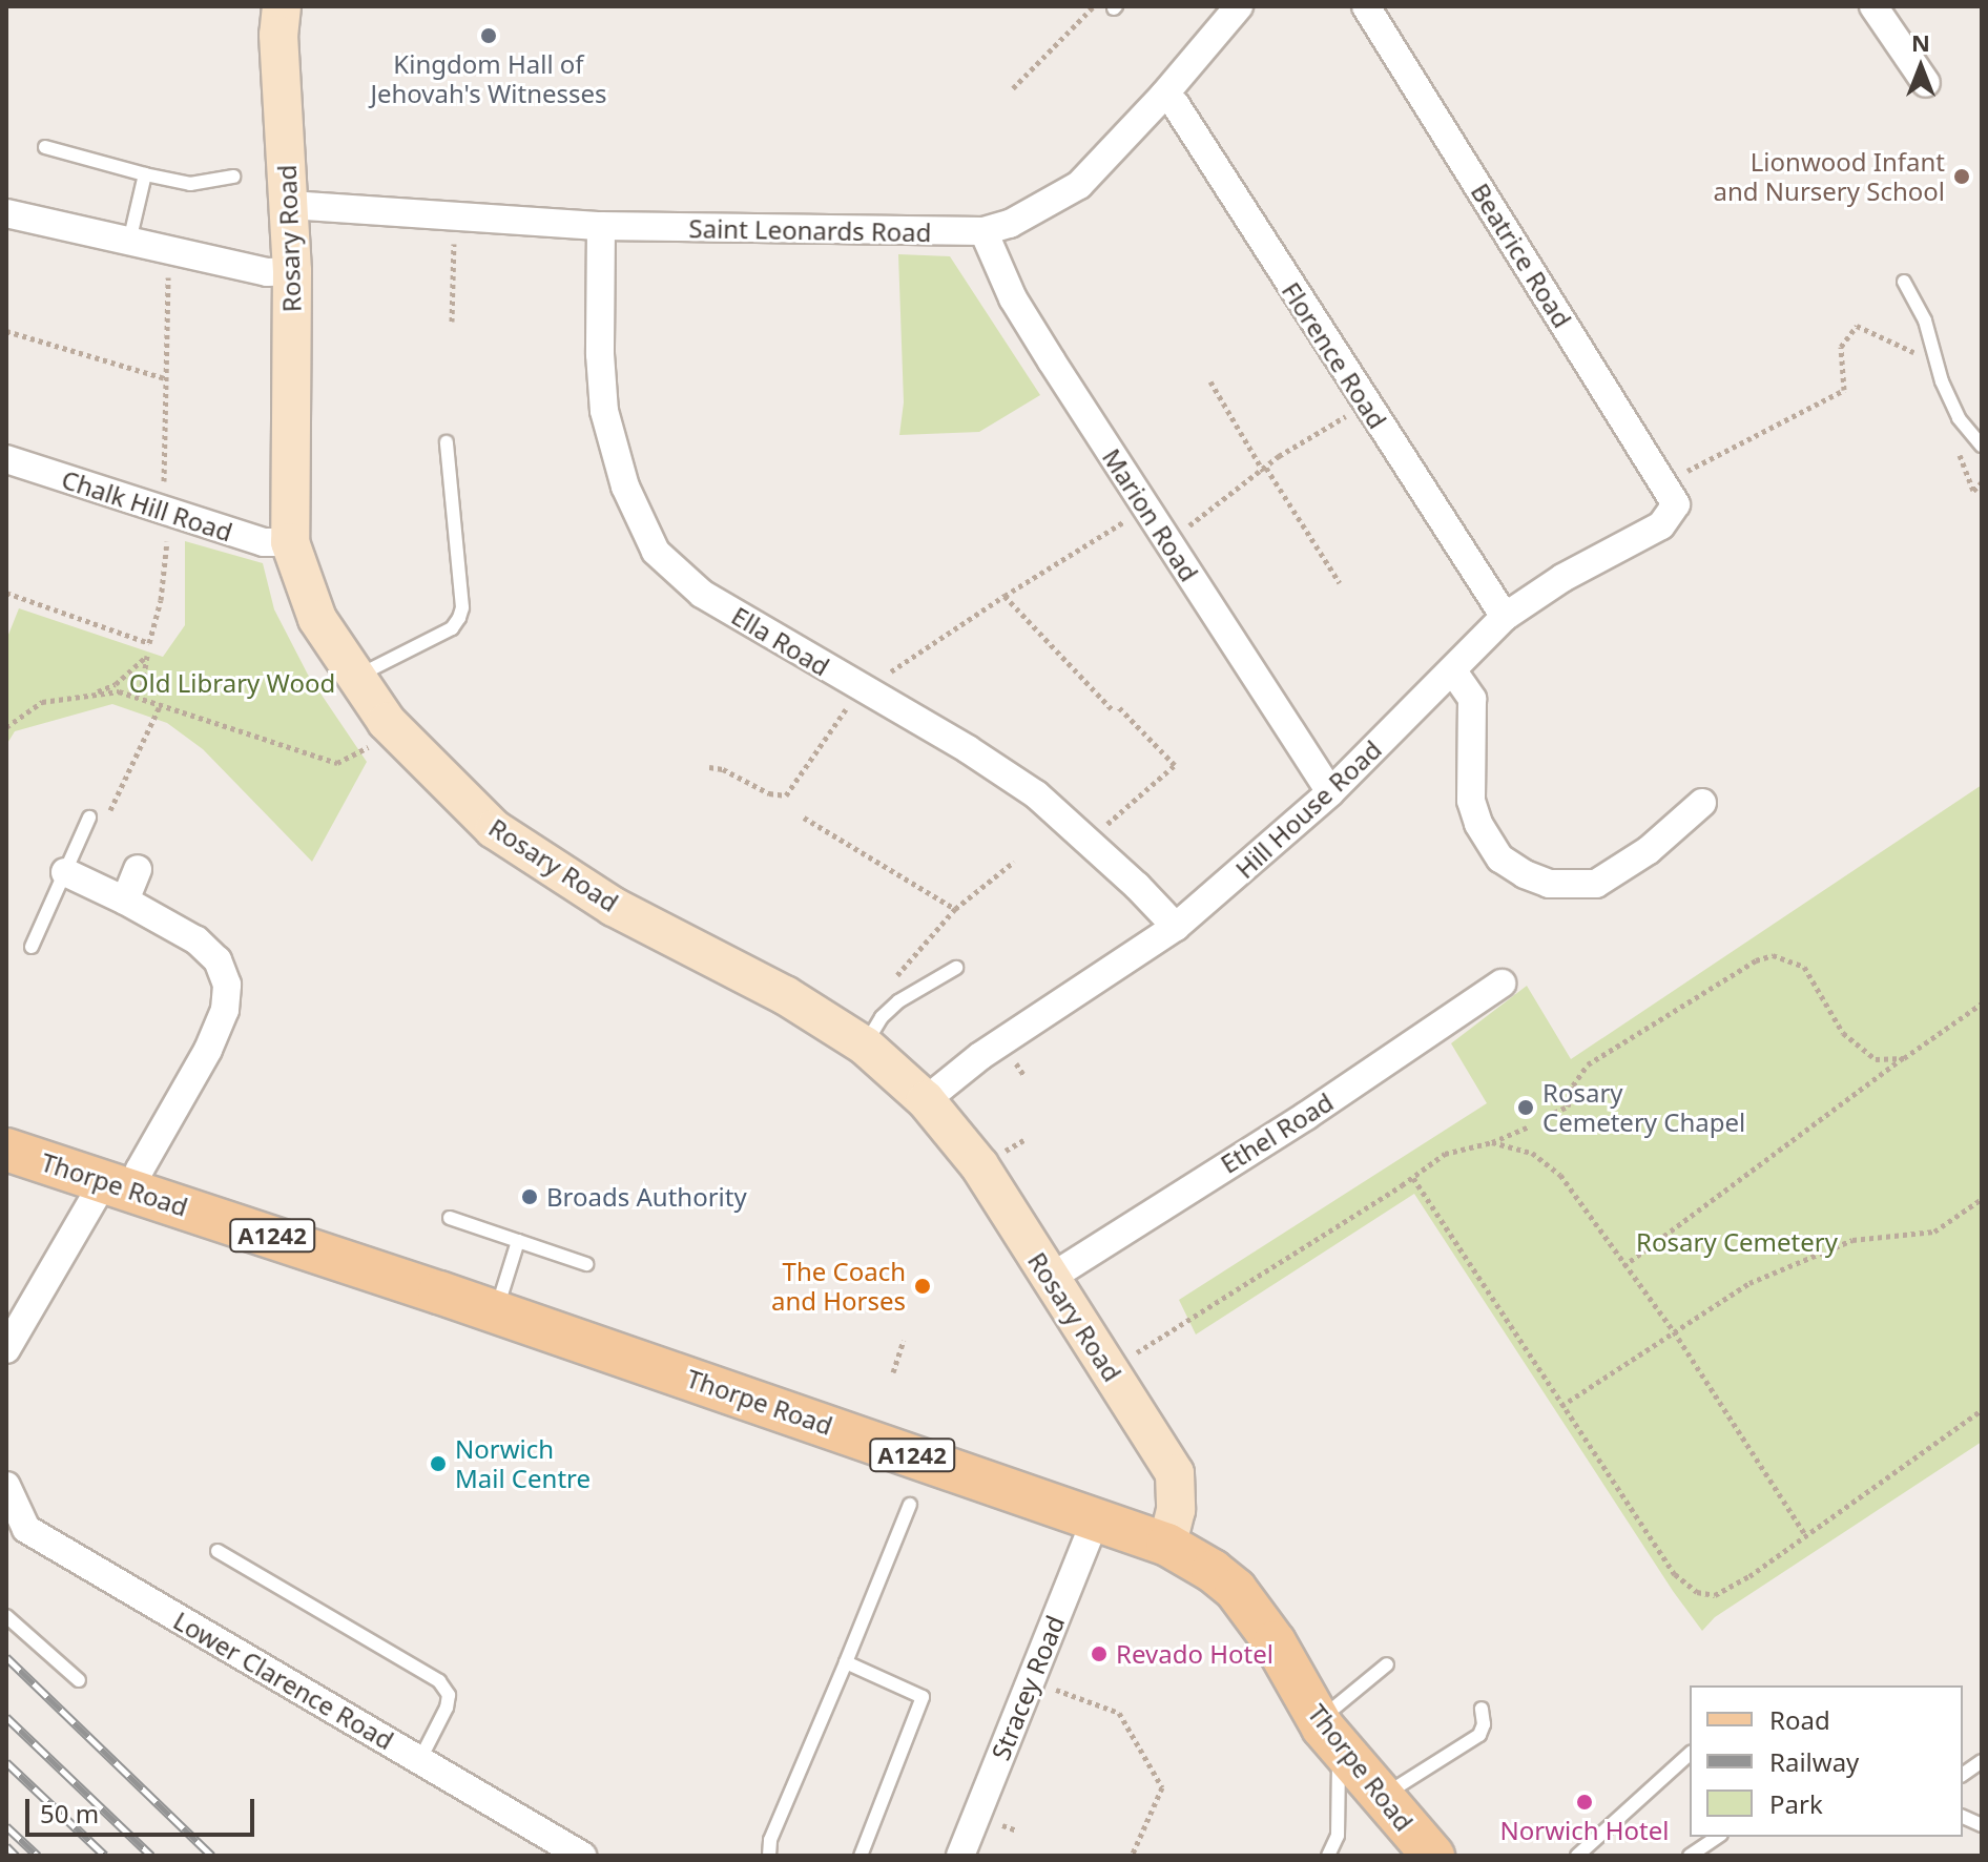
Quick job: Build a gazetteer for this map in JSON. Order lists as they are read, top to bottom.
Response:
{
  "streets": {
    "main road": ["Thorpe Road", "A1242"],
    "street": [
      "Saint Leonards Road",
      "Rosary Road",
      "Beatrice Road",
      "Florence Road",
      "Chalk Hill Road",
      "Marion Road",
      "Ella Road",
      "Hill House Road",
      "Ethel Road",
      "Lower Clarence Road",
      "Stracey Road"
    ]
  },
  "crossings": [
    ["Saint Leonards Road", "Rosary Road"],
    ["Saint Leonards Road", "Florence Road"],
    ["Saint Leonards Road", "Marion Road"],
    ["Saint Leonards Road", "Ella Road"],
    ["Rosary Road", "Chalk Hill Road"],
    ["Rosary Road", "Hill House Road"],
    ["Rosary Road", "Ethel Road"],
    ["Rosary Road", "Thorpe Road"],
    ["Beatrice Road", "Hill House Road"],
    ["Florence Road", "Hill House Road"],
    ["Marion Road", "Hill House Road"],
    ["Ella Road", "Hill House Road"],
    ["Thorpe Road", "Stracey Road"]
  ],
  "parks": ["Old Library Wood", "Rosary Cemetery"],
  "places": [
    "Kingdom Hall of Jehovah's Witnesses",
    "Lionwood Infant and Nursery School",
    "Rosary Cemetery Chapel",
    "Broads Authority",
    "The Coach and Horses",
    "Norwich Mail Centre",
    "Revado Hotel",
    "Norwich Hotel"
  ],
  "legend": ["Road", "Railway", "Park"],
  "scale_bar": "50 m",
  "north": "top"
}
